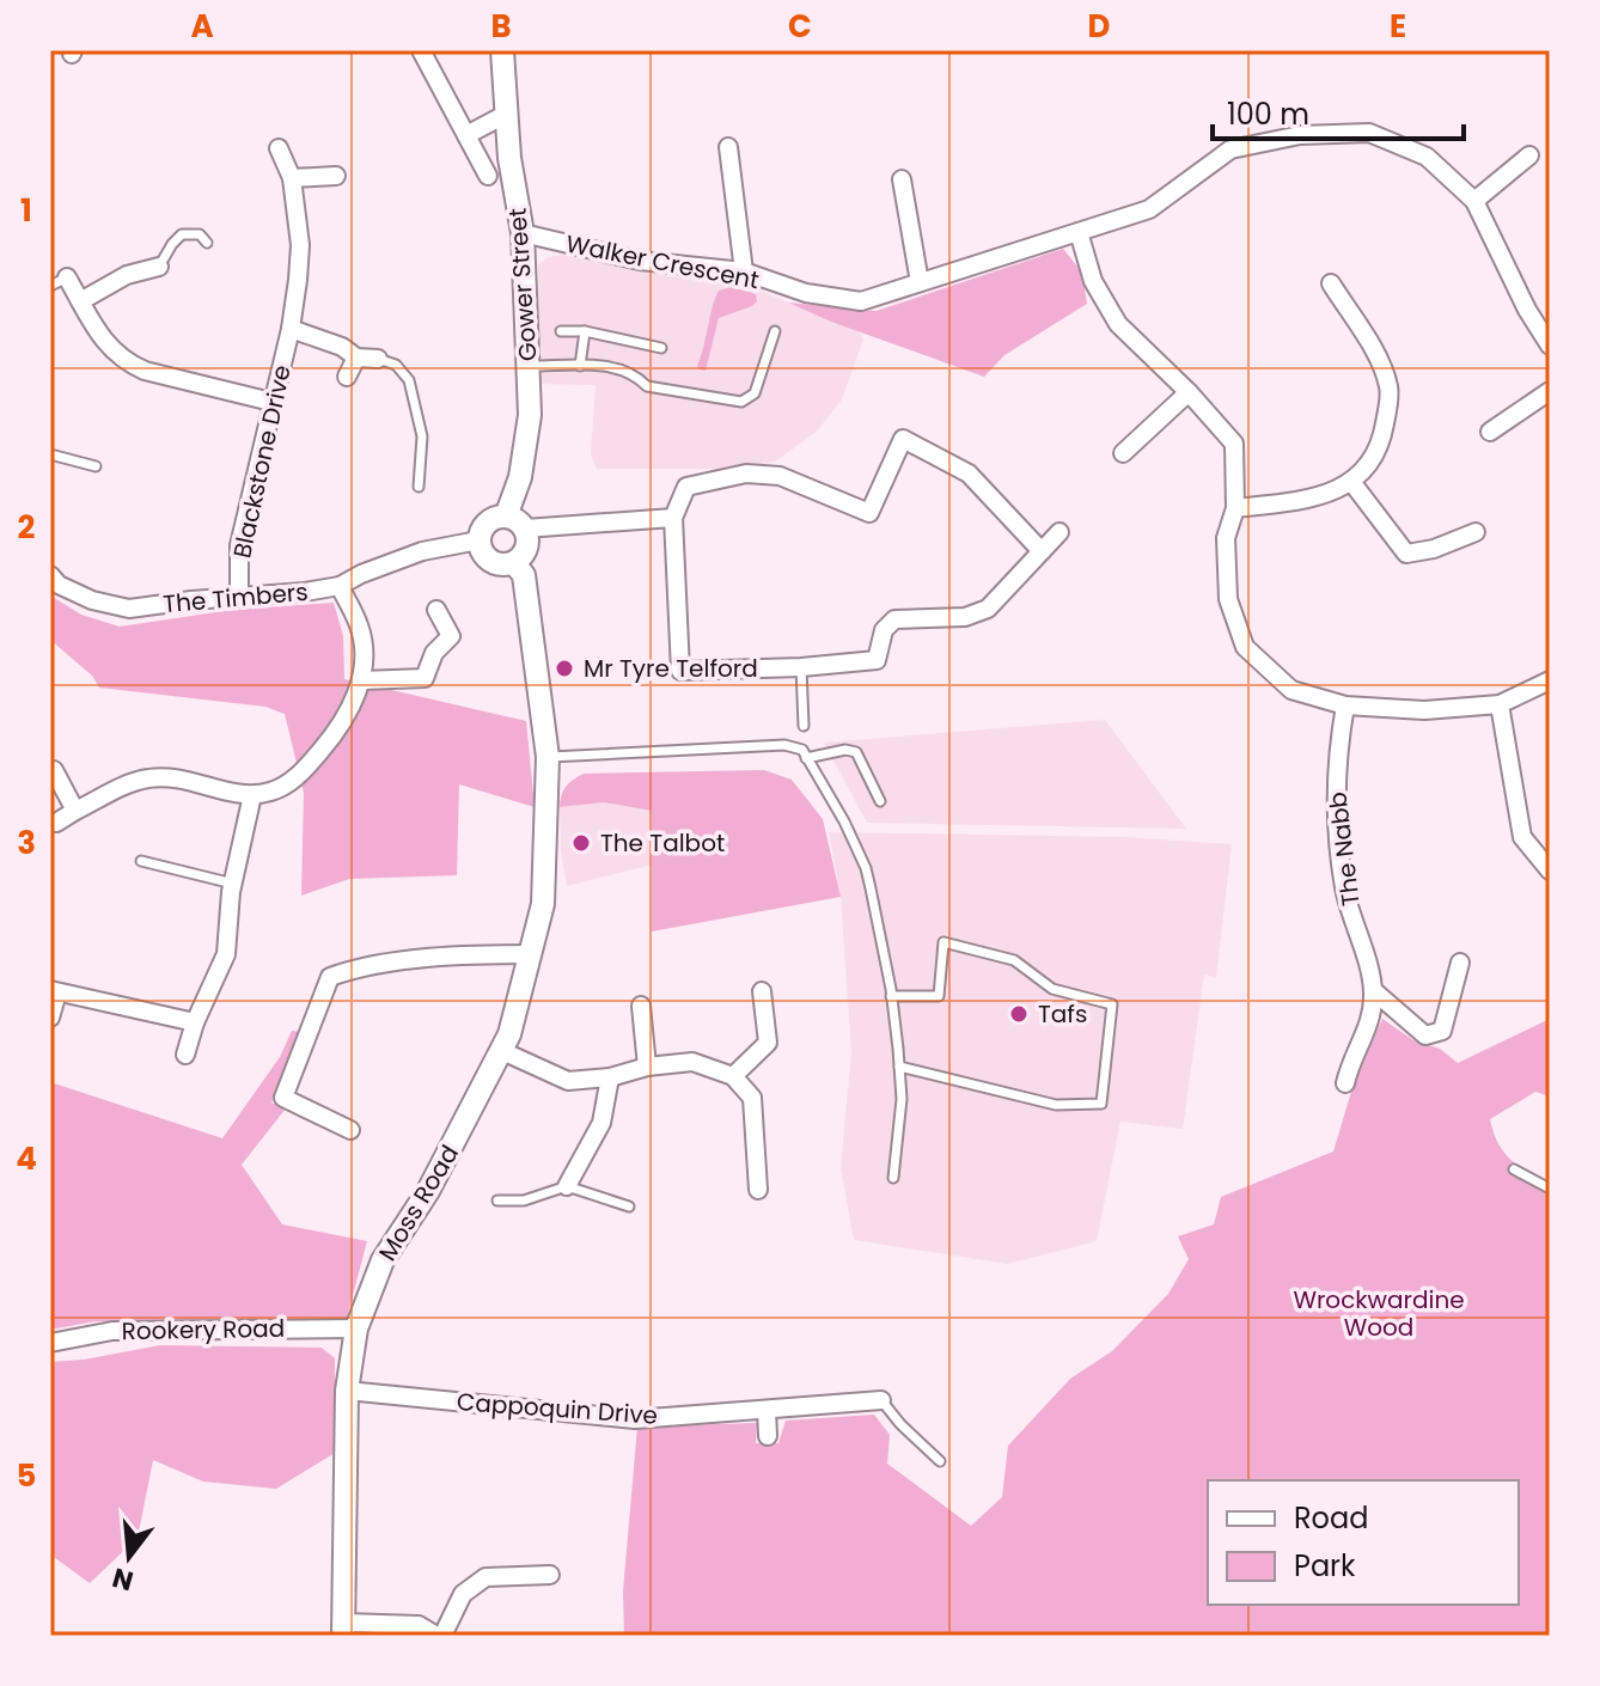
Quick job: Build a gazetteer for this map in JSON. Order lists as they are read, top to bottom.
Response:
{
  "streets": {
    "street": [
      "Walker Crescent",
      "Gower Street",
      "Blackstone Drive",
      "The Timbers",
      "The Nabb",
      "Moss Road",
      "Rookery Road",
      "Cappoquin Drive"
    ]
  },
  "crossings": [
    ["Walker Crescent", "Gower Street"],
    ["Gower Street", "The Timbers"],
    ["Blackstone Drive", "The Timbers"],
    ["Moss Road", "Rookery Road"],
    ["Moss Road", "Cappoquin Drive"]
  ],
  "parks": ["Wrockwardine Wood"],
  "places": ["Mr Tyre Telford", "The Talbot", "Tafs"],
  "legend": ["Road", "Park"],
  "scale_bar": "100 m",
  "north": "bottom",
  "grid": {
    "columns": [
      "A",
      "B",
      "C",
      "D",
      "E"
    ],
    "rows": [
      "1",
      "2",
      "3",
      "4",
      "5"
    ]
  }
}
